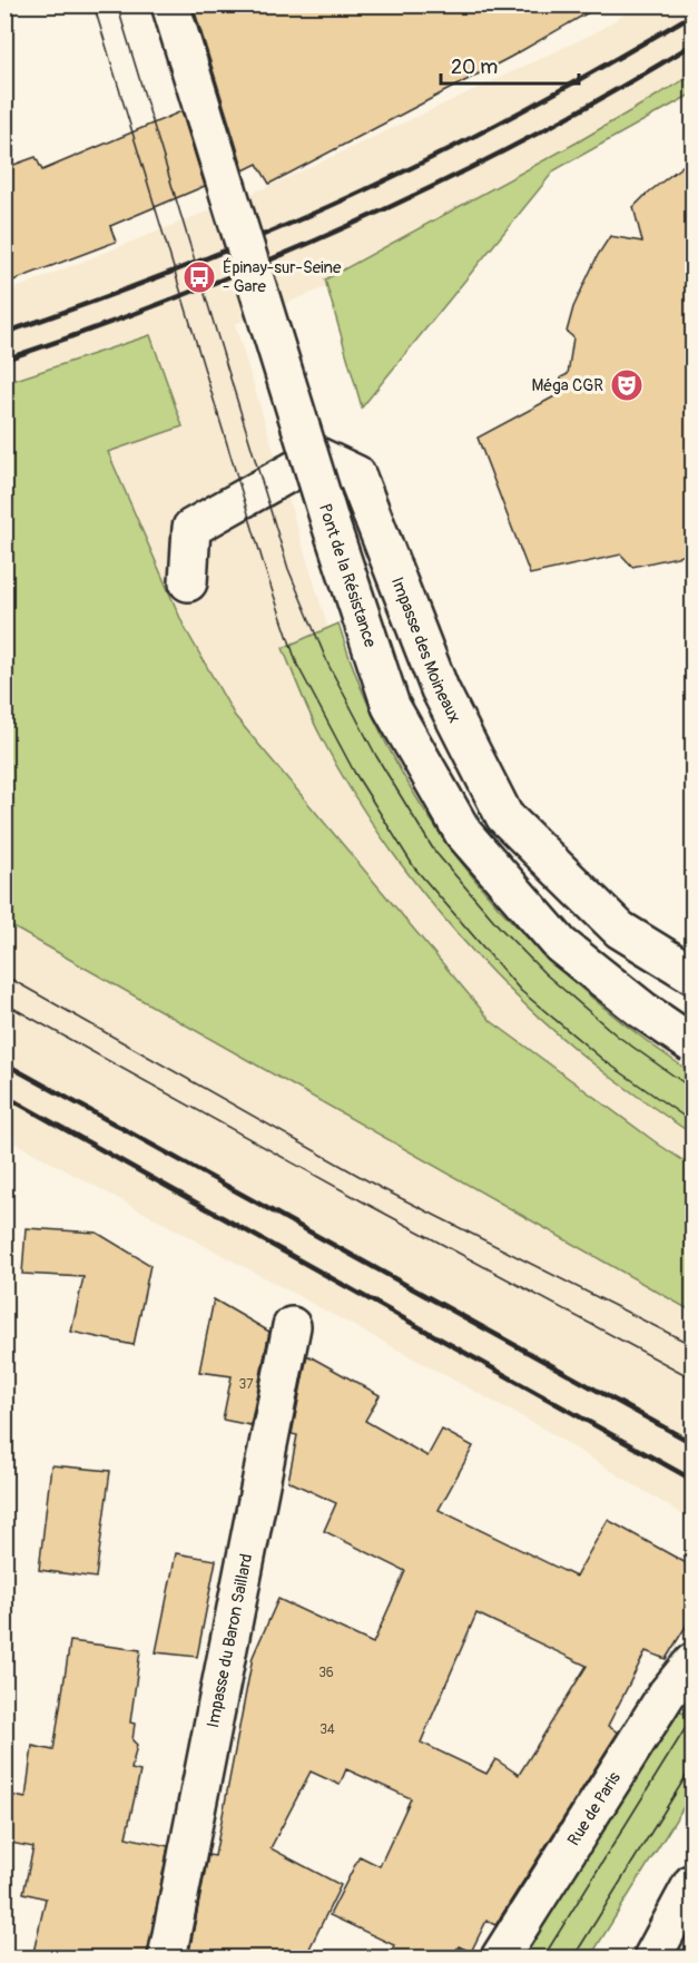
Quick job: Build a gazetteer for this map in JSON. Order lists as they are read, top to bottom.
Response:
{
  "streets": {
    "street": [
      "Pont de la Résistance",
      "Impasse des Moineaux",
      "Impasse du Baron Saillard",
      "Rue de Paris"
    ]
  },
  "places": {
    "bus stop": ["Épinay-sur-Seine - Gare"],
    "theatre": ["Méga CGR"]
  },
  "house_numbers": ["37", "36", "34"],
  "scale_bar": "20 m"
}
